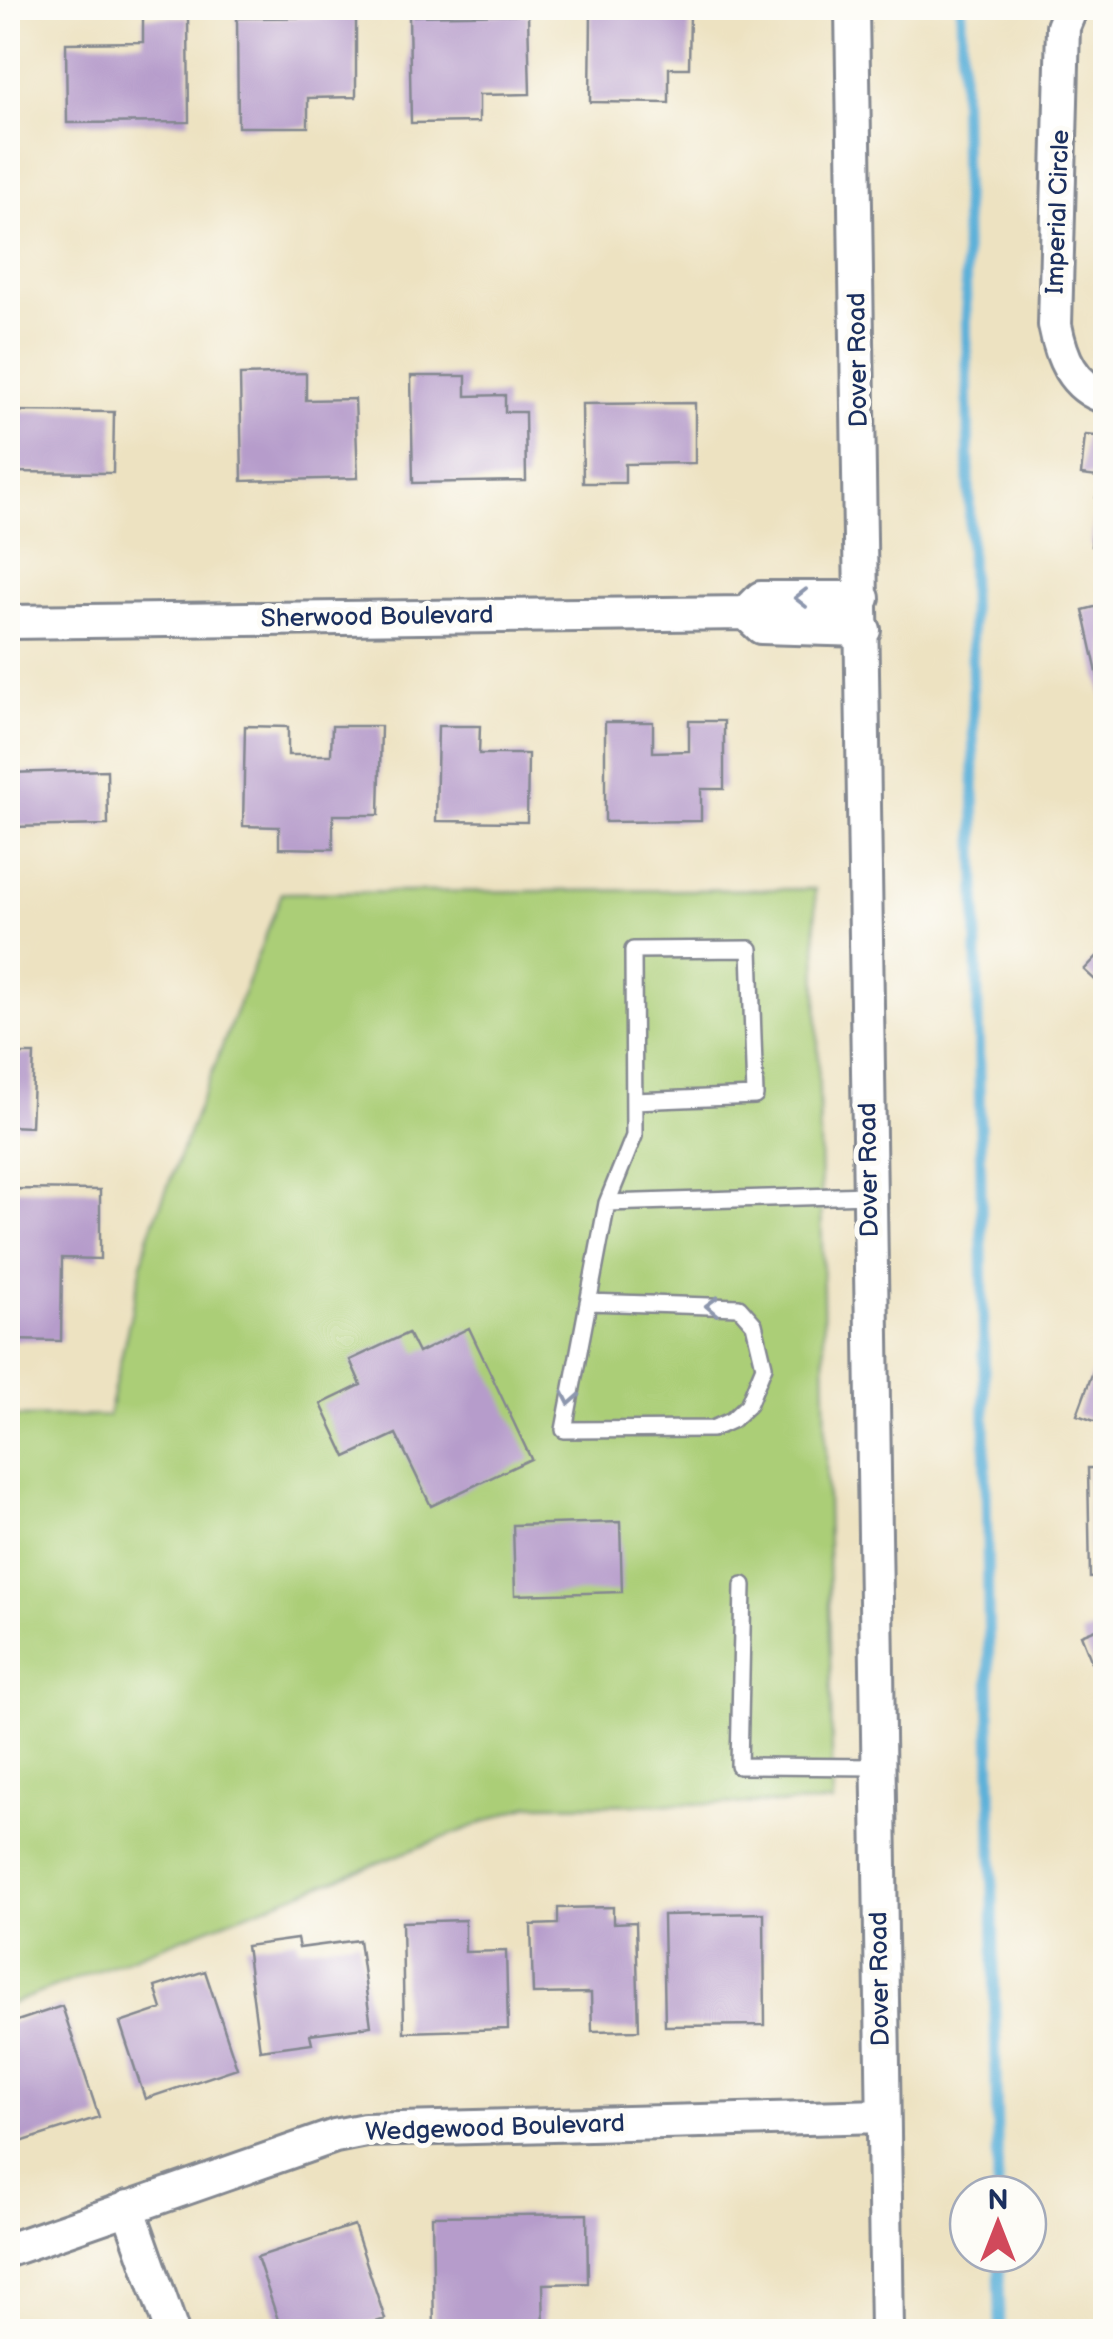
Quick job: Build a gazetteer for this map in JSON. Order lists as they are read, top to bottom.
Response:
{
  "streets": {
    "street": [
      "Imperial Circle",
      "Dover Road",
      "Sherwood Boulevard",
      "Wedgewood Boulevard"
    ]
  },
  "crossings": [
    ["Dover Road", "Sherwood Boulevard"],
    ["Dover Road", "Wedgewood Boulevard"]
  ],
  "north": "top"
}
